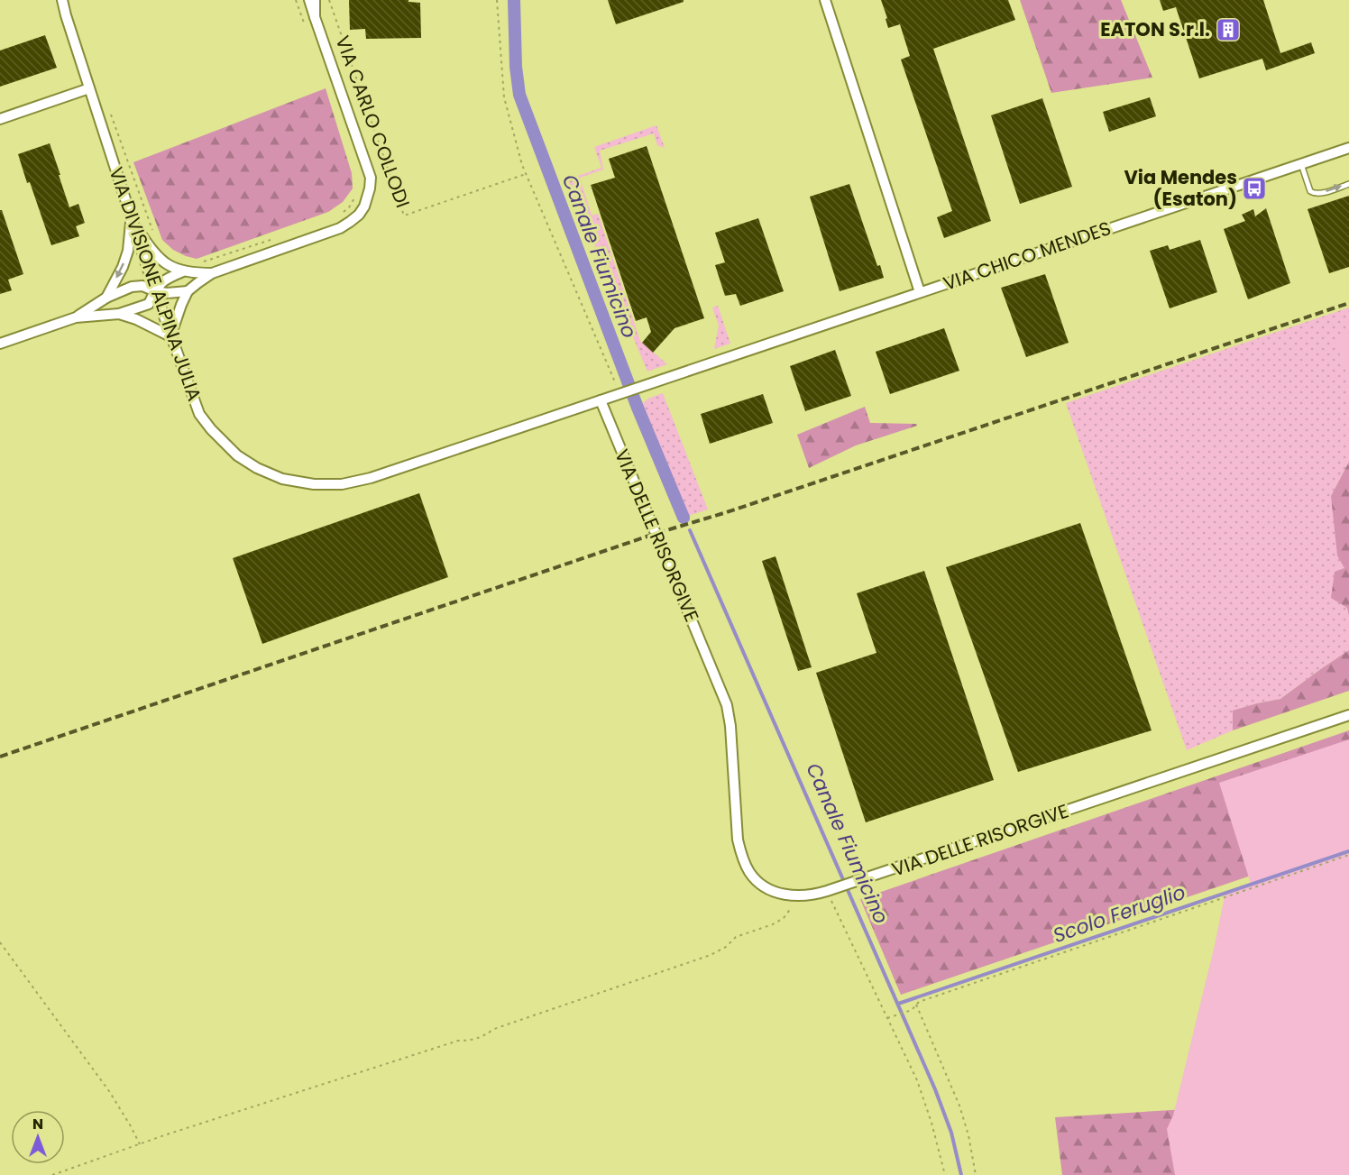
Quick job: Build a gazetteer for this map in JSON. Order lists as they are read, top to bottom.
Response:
{
  "streets": {
    "street": [
      "VIA CARLO COLLODI",
      "VIA CHICO MENDES",
      "VIA DIVISIONE ALPINA JULIA",
      "VIA DELLE RISORGIVE"
    ]
  },
  "crossings": [
    ["VIA CARLO COLLODI", "VIA DIVISIONE ALPINA JULIA"],
    ["VIA CHICO MENDES", "VIA DIVISIONE ALPINA JULIA"],
    ["VIA CHICO MENDES", "VIA DELLE RISORGIVE"],
    ["VIA DIVISIONE ALPINA JULIA", "VIA DELLE RISORGIVE"]
  ],
  "water": ["Canale Fiumicino", "Scolo Feruglio"],
  "places": {
    "building": ["EATON S.r.l."],
    "bus stop": ["Via Mendes (Esaton)"]
  },
  "north": "top"
}
